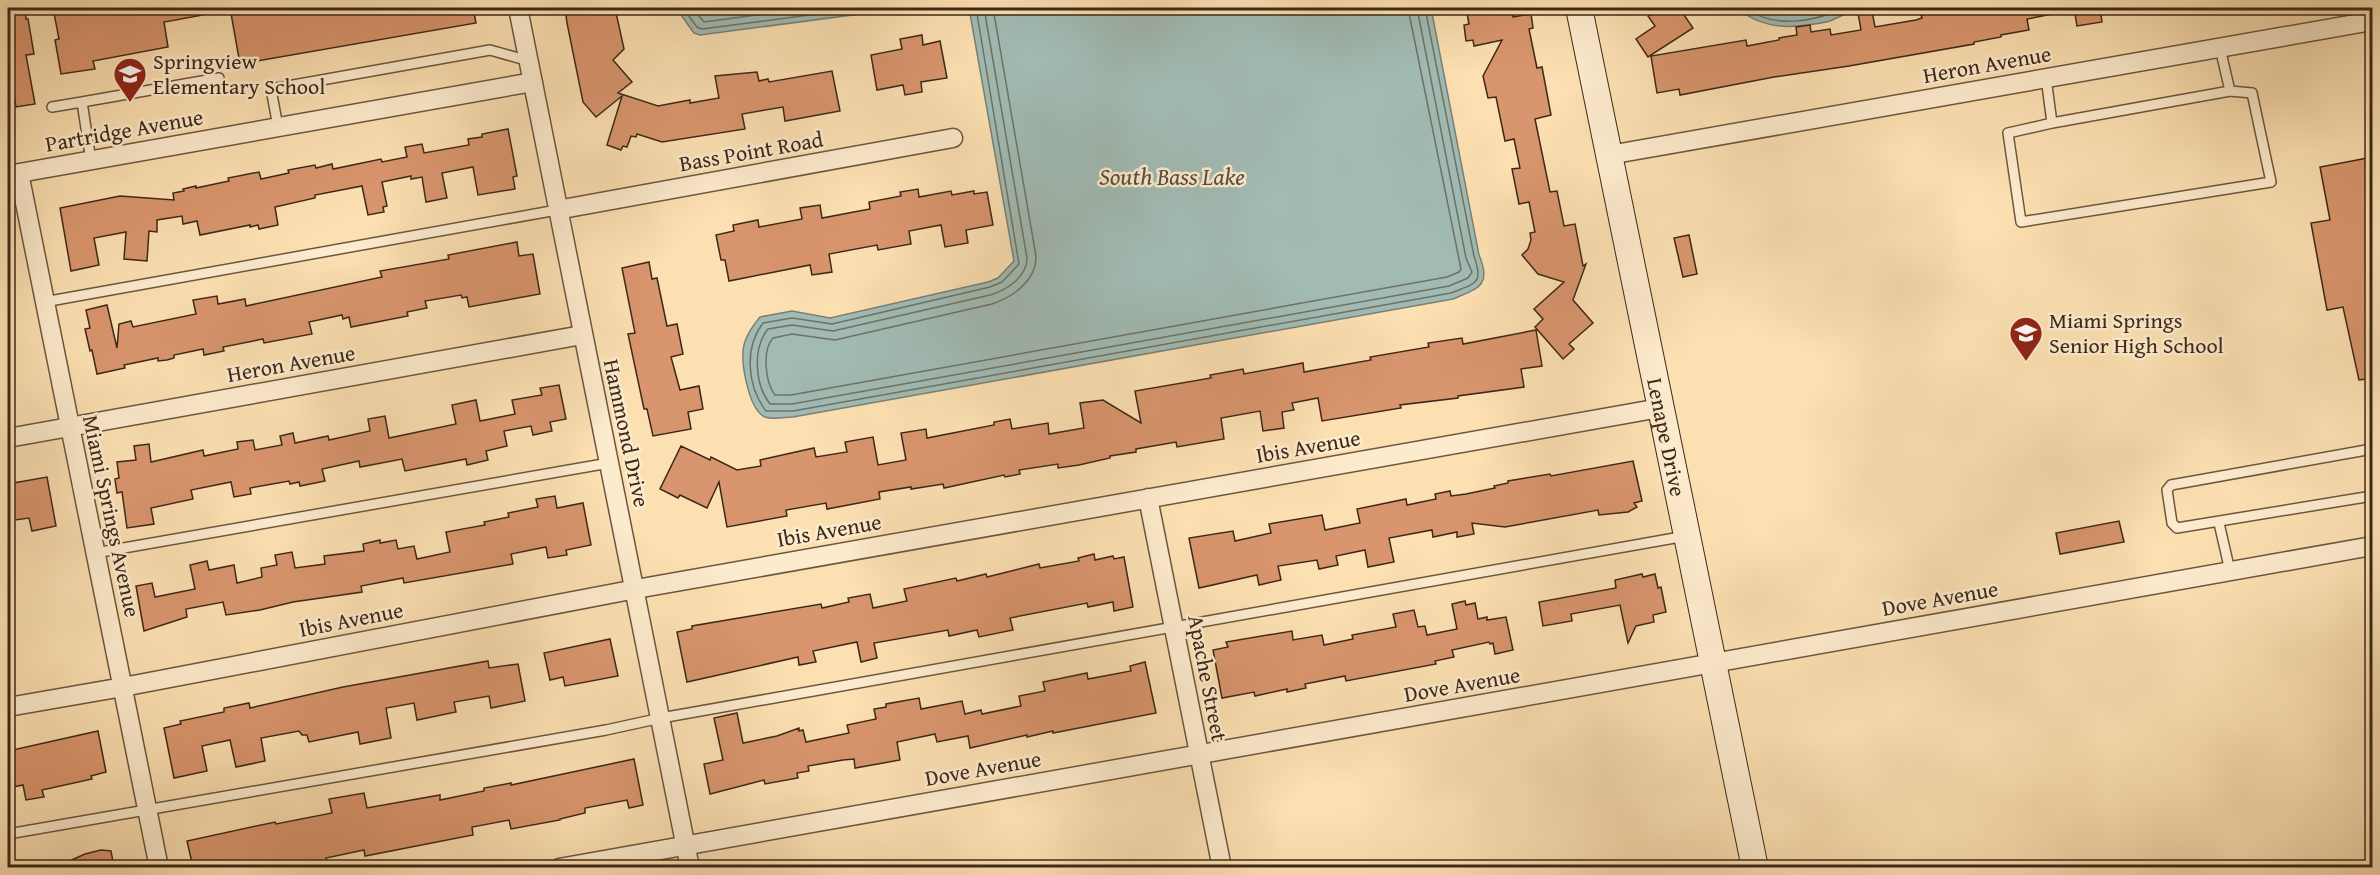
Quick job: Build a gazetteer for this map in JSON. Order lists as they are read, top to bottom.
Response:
{
  "streets": {
    "street": [
      "Heron Avenue",
      "Partridge Avenue",
      "Bass Point Road",
      "Hammond Drive",
      "Lenape Drive",
      "Ibis Avenue",
      "Miami Springs Avenue",
      "Dove Avenue",
      "Apache Street"
    ]
  },
  "crossings": [
    ["Heron Avenue", "Hammond Drive"],
    ["Heron Avenue", "Lenape Drive"],
    ["Heron Avenue", "Miami Springs Avenue"],
    ["Partridge Avenue", "Hammond Drive"],
    ["Partridge Avenue", "Miami Springs Avenue"],
    ["Bass Point Road", "Hammond Drive"],
    ["Hammond Drive", "Ibis Avenue"],
    ["Hammond Drive", "Dove Avenue"],
    ["Lenape Drive", "Ibis Avenue"],
    ["Lenape Drive", "Dove Avenue"],
    ["Ibis Avenue", "Miami Springs Avenue"],
    ["Ibis Avenue", "Apache Street"],
    ["Dove Avenue", "Apache Street"]
  ],
  "water": ["South Bass Lake"],
  "places": {
    "school or university": ["Springview Elementary School", "Miami Springs Senior High School"]
  }
}
